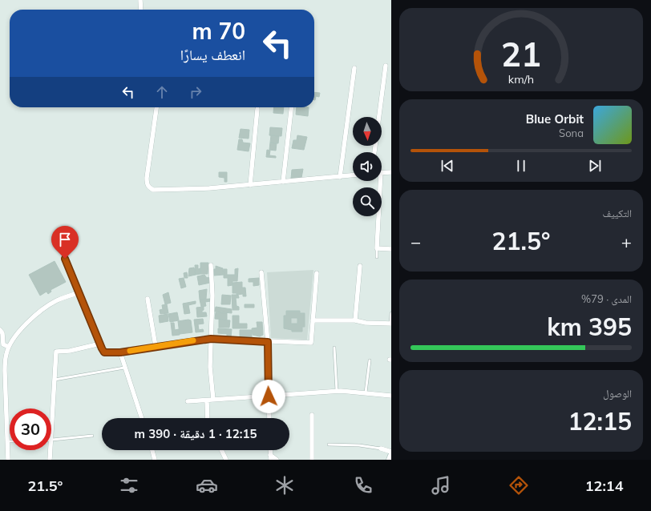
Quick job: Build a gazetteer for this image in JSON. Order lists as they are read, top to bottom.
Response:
{
  "north": "bottom",
  "page": {
    "turn": ["70 m", "انعطف يسارًا"],
    "song": ["Blue Orbit", "Sona"],
    "tile": [
      "التكييف",
      ["المدى · 79%", "395 km"],
      ["الوصول", "12:15"]
    ],
    "heat": ["−", "21.5°", "+"],
    "limit": "30",
    "trip": "12:15 · 1 دقيقة · 390 m",
    "tabs": ["12:14", "21.5°"],
    "gauge": ["21", "km/h"]
  }
}
